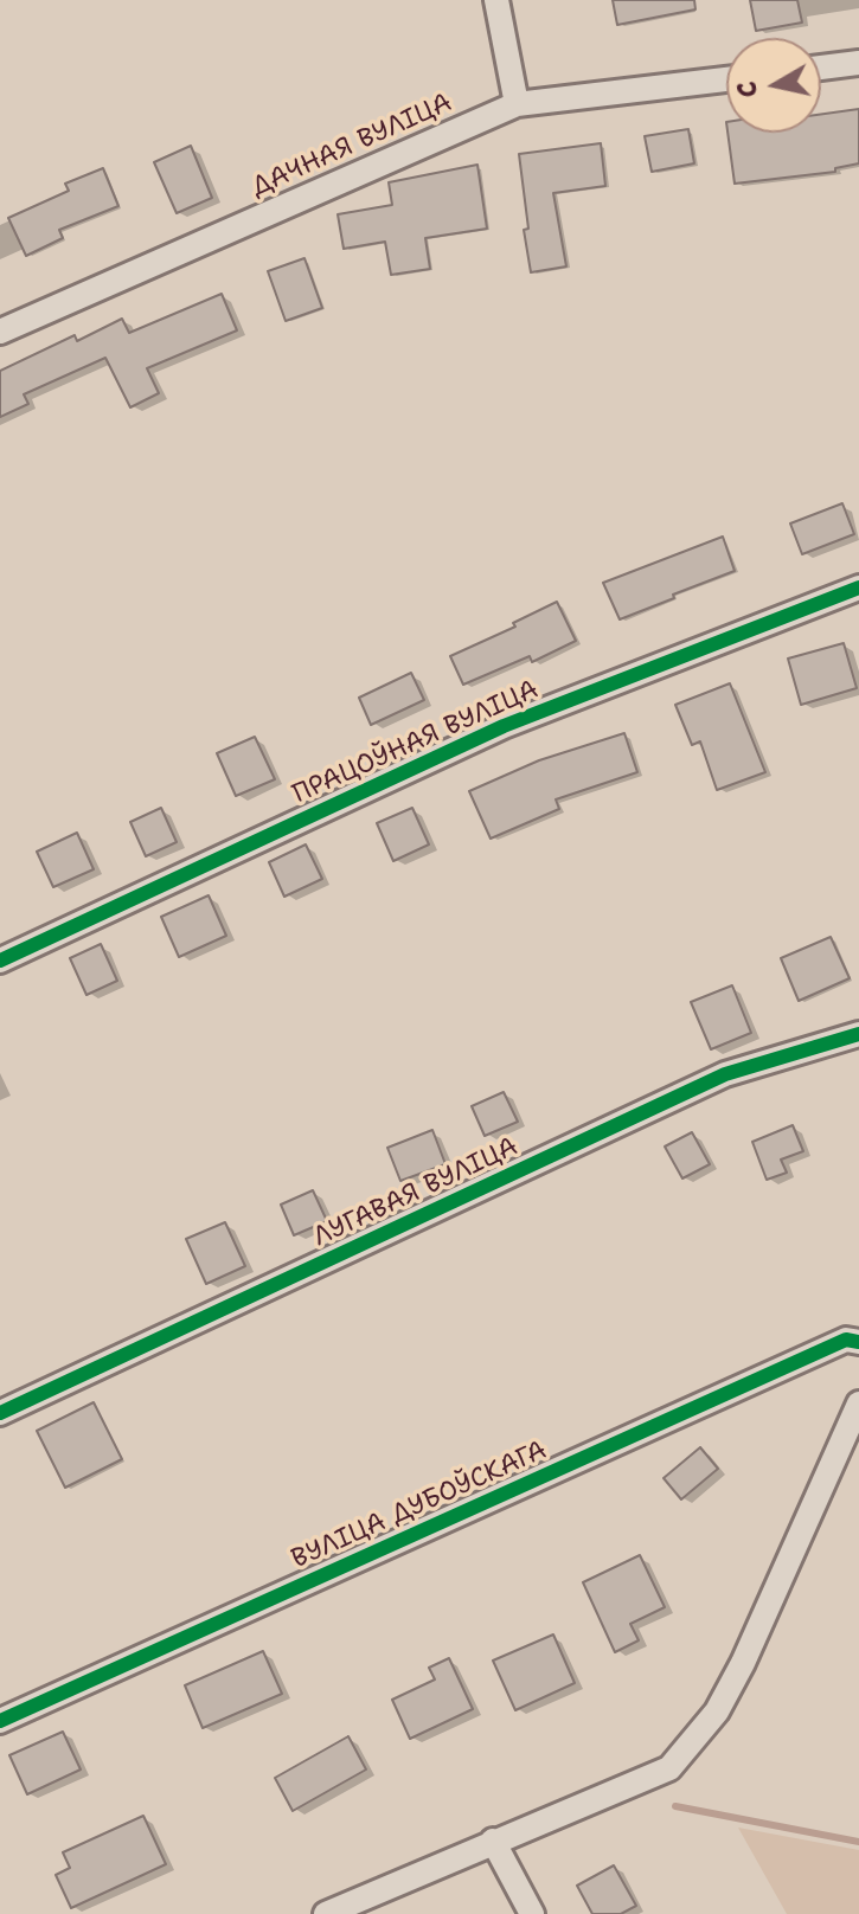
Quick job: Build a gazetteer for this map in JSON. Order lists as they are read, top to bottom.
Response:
{
  "streets": {
    "street": [
      "ДАЧНАЯ ВУЛІЦА",
      "ПРАЦОЎНАЯ ВУЛІЦА",
      "ЛУГАВАЯ ВУЛІЦА",
      "ВУЛІЦА ДУБОЎСКАГА"
    ]
  },
  "north": "left"
}
